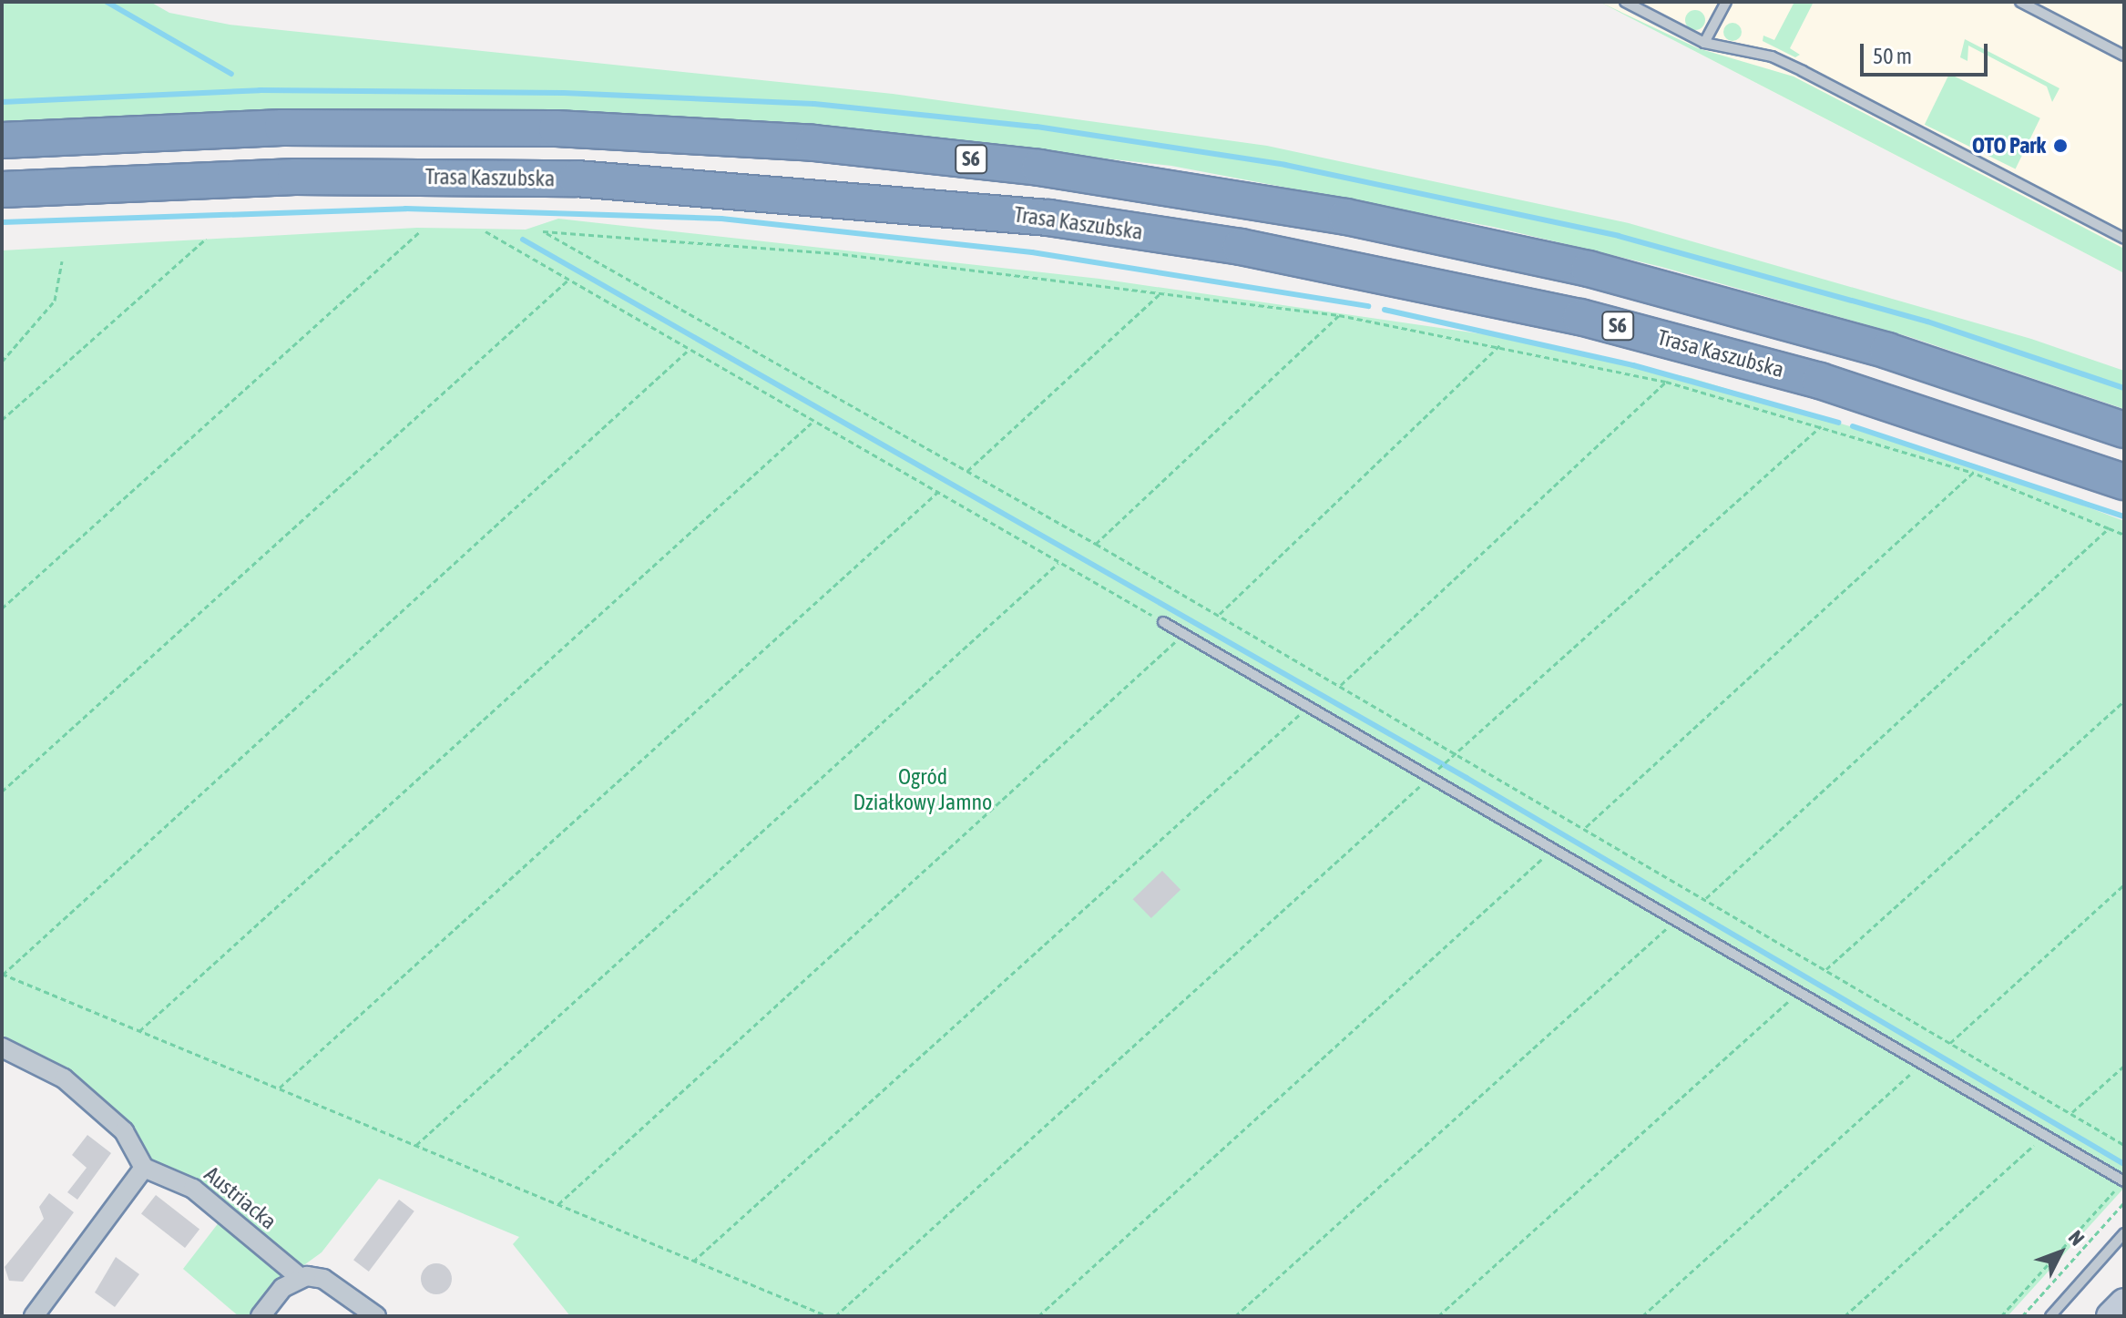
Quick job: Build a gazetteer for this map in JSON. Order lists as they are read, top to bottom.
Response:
{
  "streets": {
    "highway": ["S6", "Trasa Kaszubska"],
    "street": ["Austriacka"]
  },
  "parks": ["Ogród Działkowy Jamno"],
  "places": ["OTO Park"],
  "scale_bar": "50 m",
  "north": "top right"
}
